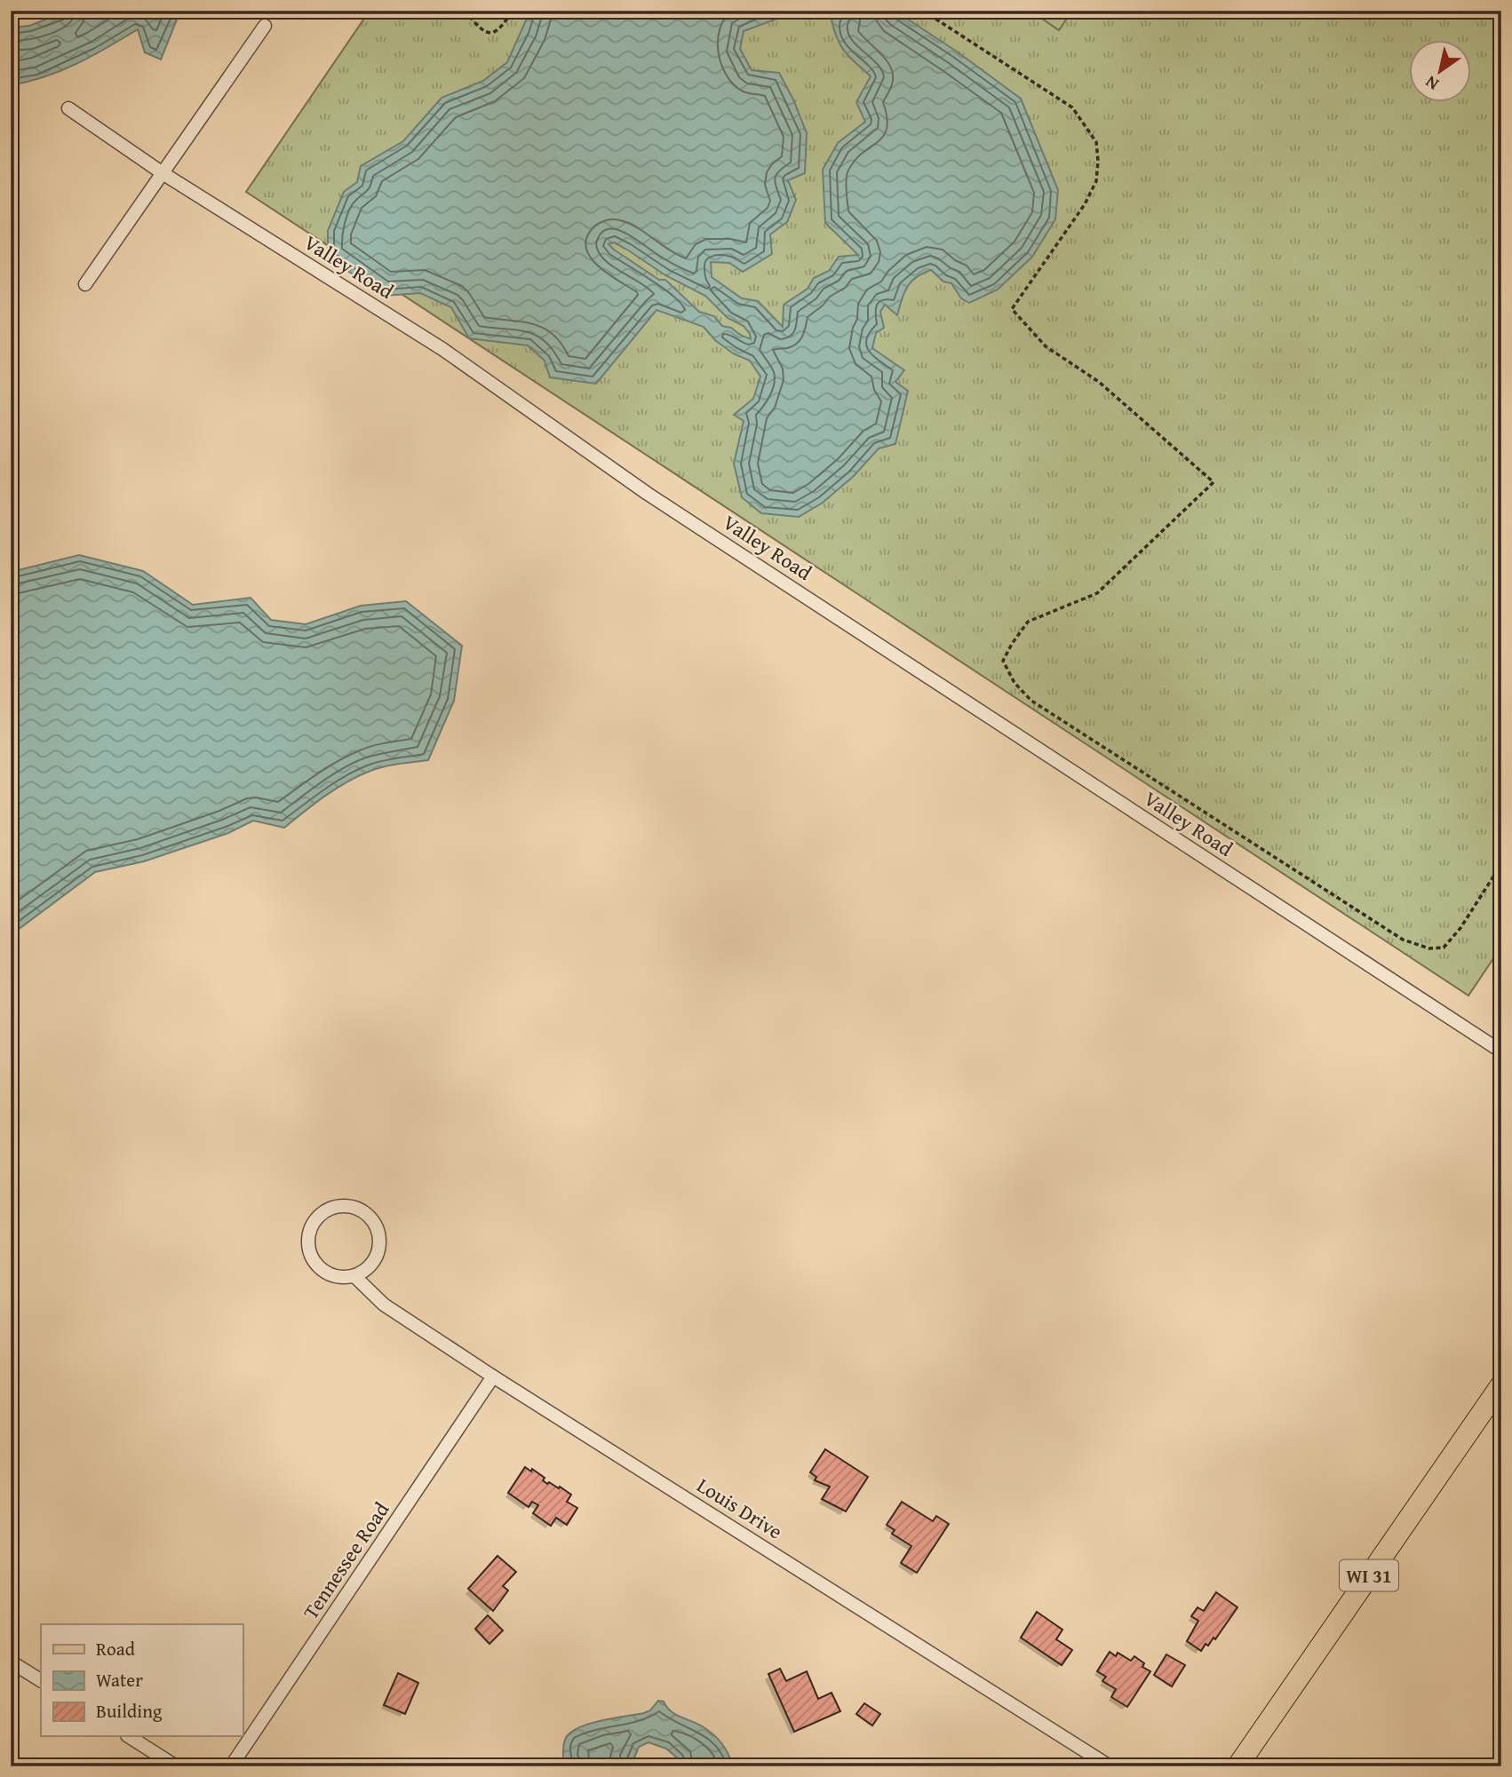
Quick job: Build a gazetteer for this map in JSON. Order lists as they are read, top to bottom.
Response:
{
  "streets": {
    "main road": ["WI 31"],
    "street": ["Valley Road", "Louis Drive", "Tennessee Road"]
  },
  "crossings": [
    ["Louis Drive", "Tennessee Road"]
  ],
  "legend": ["Road", "Water", "Building"],
  "north": "bottom left"
}
